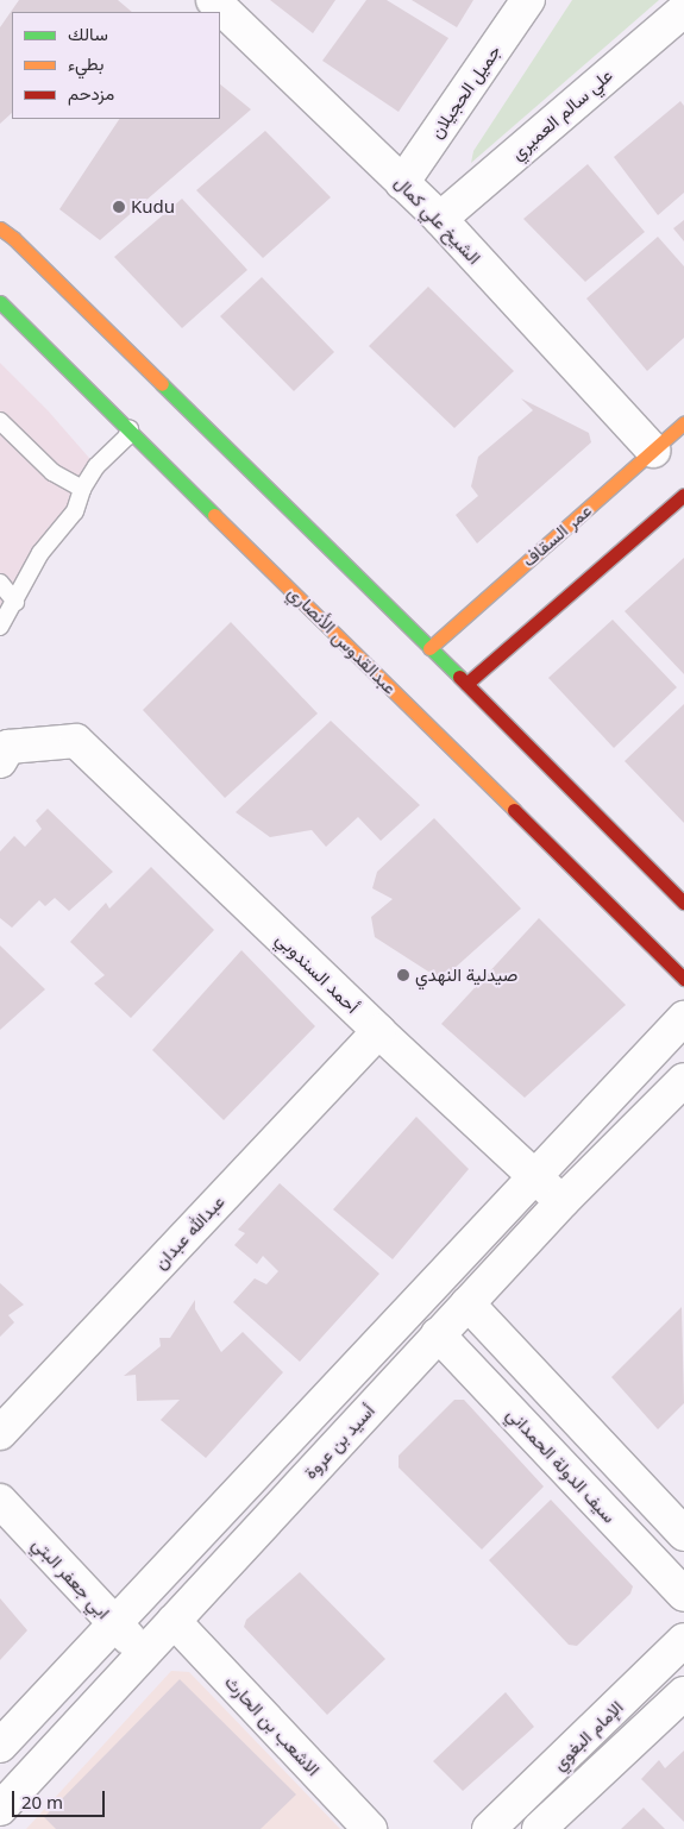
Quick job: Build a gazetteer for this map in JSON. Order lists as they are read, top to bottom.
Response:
{
  "streets": {
    "street": [
      "جميل الحجيلان",
      "علي سالم العميري",
      "الشيخ علي كمال",
      "عمر السقاف",
      "عبدالقدوس الأنصاري",
      "أحمد السندوبي",
      "عبدالله عبدان",
      "أسيد بن عروة",
      "سيف الدولة الحمداني",
      "ابي جعفر البتي",
      "الاشعب بن الحارث",
      "الإمام البغوي"
    ]
  },
  "crossings": [
    ["جميل الحجيلان", "الشيخ علي كمال"],
    ["علي سالم العميري", "الشيخ علي كمال"],
    ["الشيخ علي كمال", "عمر السقاف"],
    ["أحمد السندوبي", "عبدالله عبدان"],
    ["أحمد السندوبي", "أسيد بن عروة"],
    ["أسيد بن عروة", "سيف الدولة الحمداني"],
    ["أسيد بن عروة", "ابي جعفر البتي"],
    ["أسيد بن عروة", "الاشعب بن الحارث"]
  ],
  "places": ["Kudu", "صيدلية النهدي"],
  "legend": ["سالك", "بطيء", "مزدحم"],
  "scale_bar": "20 m"
}
